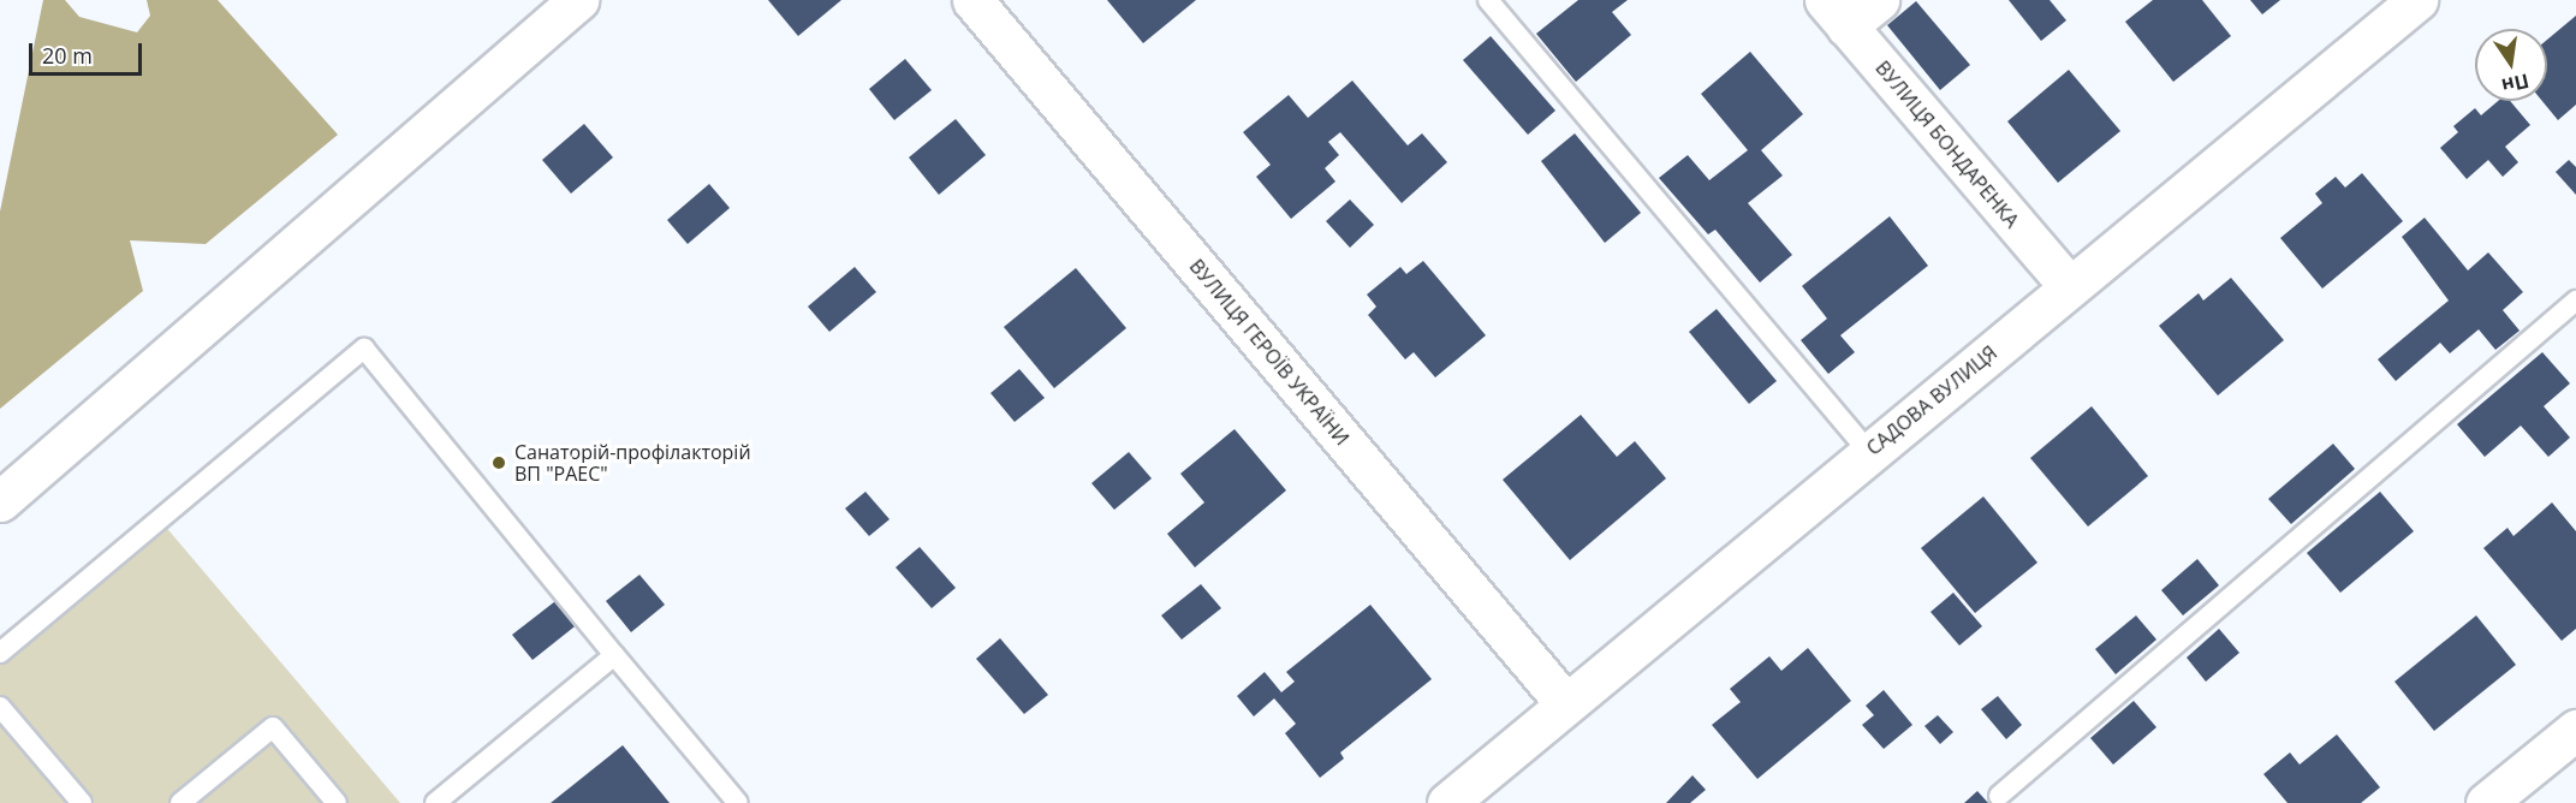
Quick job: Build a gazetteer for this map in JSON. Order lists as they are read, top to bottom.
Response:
{
  "streets": {
    "street": ["ВУЛИЦЯ БОНДАРЕНКА", "ВУЛИЦЯ ГЕРОЇВ УКРАЇНИ", "САДОВА ВУЛИЦЯ"]
  },
  "crossings": [
    ["ВУЛИЦЯ БОНДАРЕНКА", "САДОВА ВУЛИЦЯ"],
    ["ВУЛИЦЯ ГЕРОЇВ УКРАЇНИ", "САДОВА ВУЛИЦЯ"]
  ],
  "places": ["Санаторій-профілакторій ВП \"РАЕС\""],
  "scale_bar": "20 m",
  "north": "bottom"
}
